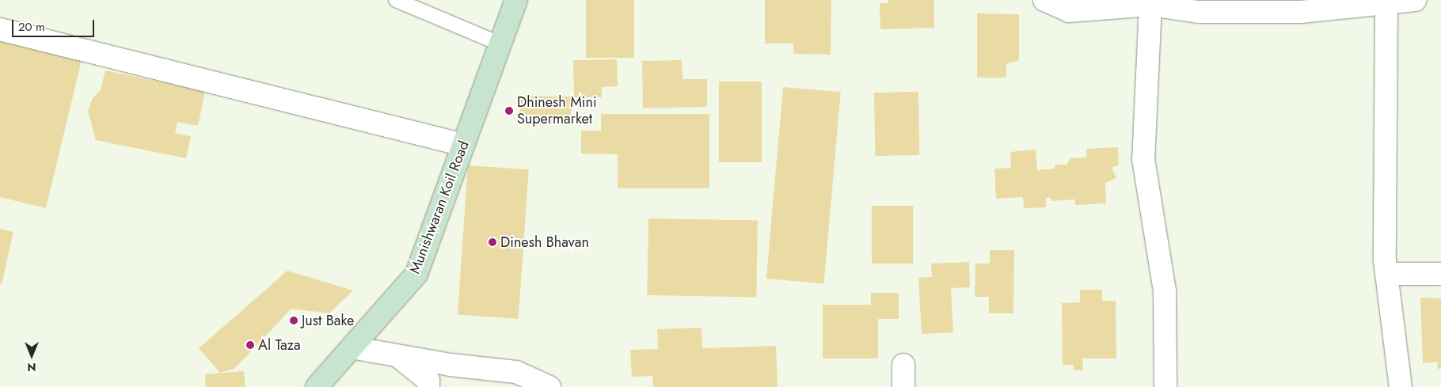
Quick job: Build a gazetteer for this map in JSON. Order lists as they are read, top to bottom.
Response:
{
  "streets": {
    "main road": ["Munishwaran Koil Road"]
  },
  "places": [
    "Dhinesh Mini Supermarket",
    "Dinesh Bhavan",
    "Just Bake",
    "Al Taza"
  ],
  "scale_bar": "20 m",
  "north": "bottom"
}
